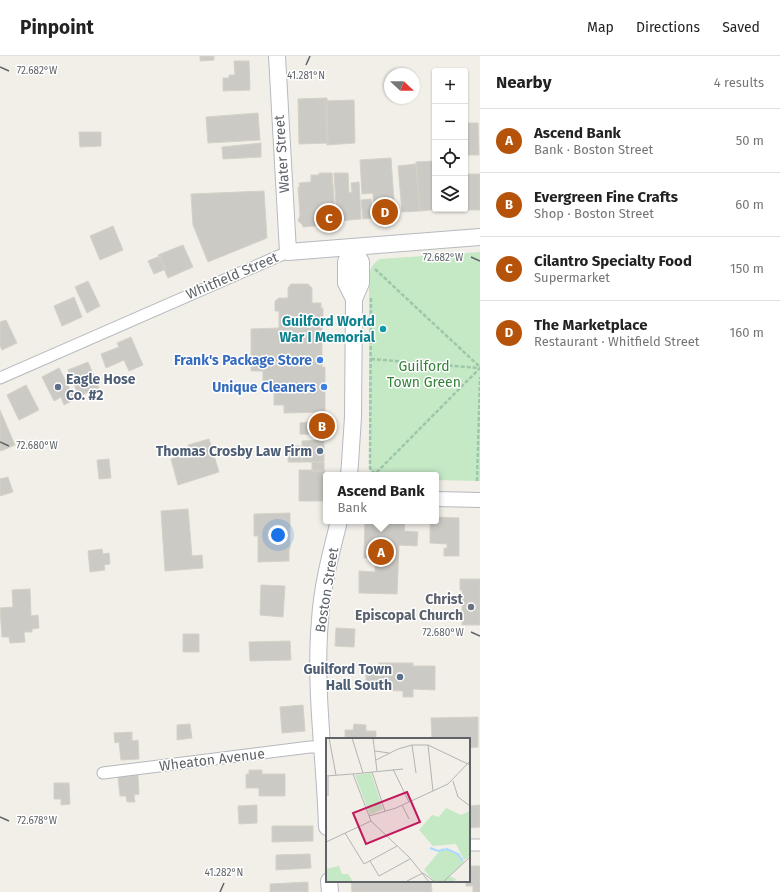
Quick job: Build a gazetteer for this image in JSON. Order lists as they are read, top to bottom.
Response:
{
  "streets": {
    "main road": ["Water Street", "Whitfield Street", "Boston Street"],
    "street": ["Wheaton Avenue"]
  },
  "crossings": [
    ["Water Street", "Whitfield Street"],
    ["Boston Street", "Wheaton Avenue"]
  ],
  "parks": ["Guilford Town Green"],
  "places": [
    "Guilford World War I Memorial",
    "Frank's Package Store",
    "Eagle Hose Co. #2",
    "Unique Cleaners",
    "Thomas Crosby Law Firm",
    "Christ Episcopal Church",
    "Guilford Town Hall South"
  ],
  "north": "right",
  "page": {
    "header": "Pinpoint",
    "nav": ["Map", "Directions", "Saved"],
    "heading": ["Nearby", "4 results"],
    "map_buttons": ["+", "−"],
    "list": [
      {
        "mark": "A",
        "name": "Ascend Bank",
        "note": "Bank · Boston Street",
        "value": "50 m"
      },
      {
        "mark": "B",
        "name": "Evergreen Fine Crafts",
        "note": "Shop · Boston Street",
        "value": "60 m"
      },
      {
        "mark": "C",
        "name": "Cilantro Specialty Food",
        "note": "Supermarket",
        "value": "150 m"
      },
      {
        "mark": "D",
        "name": "The Marketplace",
        "note": "Restaurant · Whitfield Street",
        "value": "160 m"
      }
    ],
    "pins": [
      "D",
      "C",
      "B",
      "A"
    ],
    "popup": ["Ascend Bank", "Bank"]
  },
  "coordinates": [
    "72.682°W",
    "41.281°N",
    "72.680°W",
    "72.678°W",
    "41.282°N"
  ]
}
